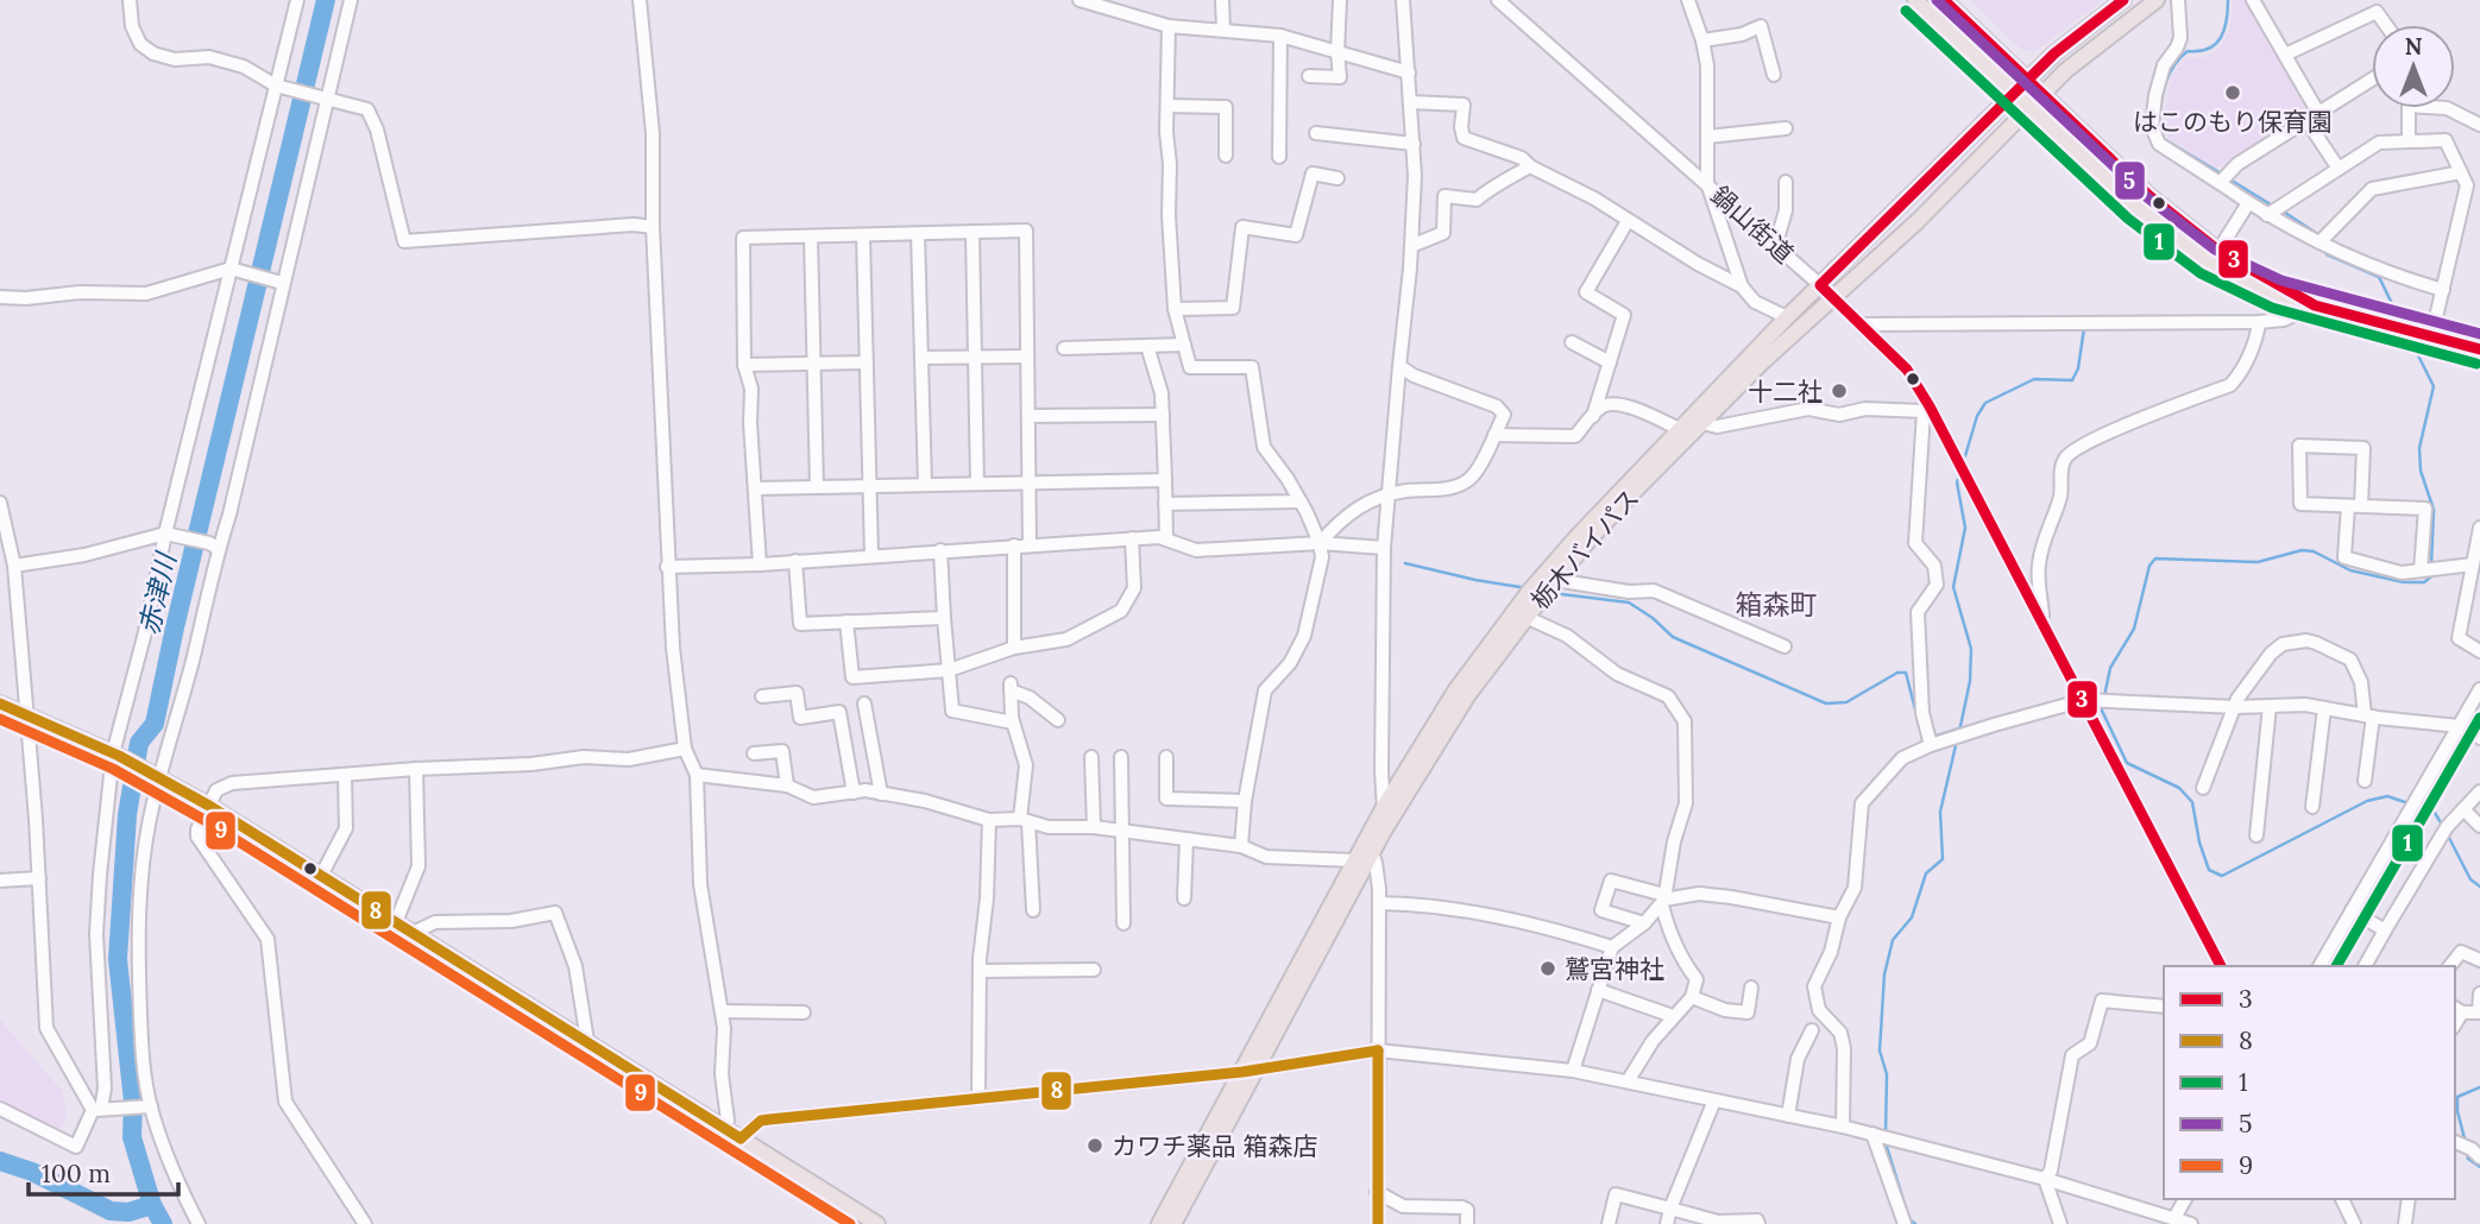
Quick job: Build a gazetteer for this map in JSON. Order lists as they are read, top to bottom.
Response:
{
  "streets": {
    "main road": ["栃木バイパス"],
    "street": ["鍋山街道"]
  },
  "crossings": [
    ["鍋山街道", "栃木バイパス"]
  ],
  "districts": ["箱森町"],
  "water": ["赤津川"],
  "places": [
    "はこのもり保育園",
    "十二社",
    "鷲宮神社",
    "カワチ薬品 箱森店"
  ],
  "lines": [
    "transit line 3",
    "transit line 5",
    "transit line 1",
    "transit line 8",
    "transit line 9"
  ],
  "legend": [
    "3",
    "8",
    "1",
    "5",
    "9"
  ],
  "scale_bar": "100 m",
  "north": "top"
}
